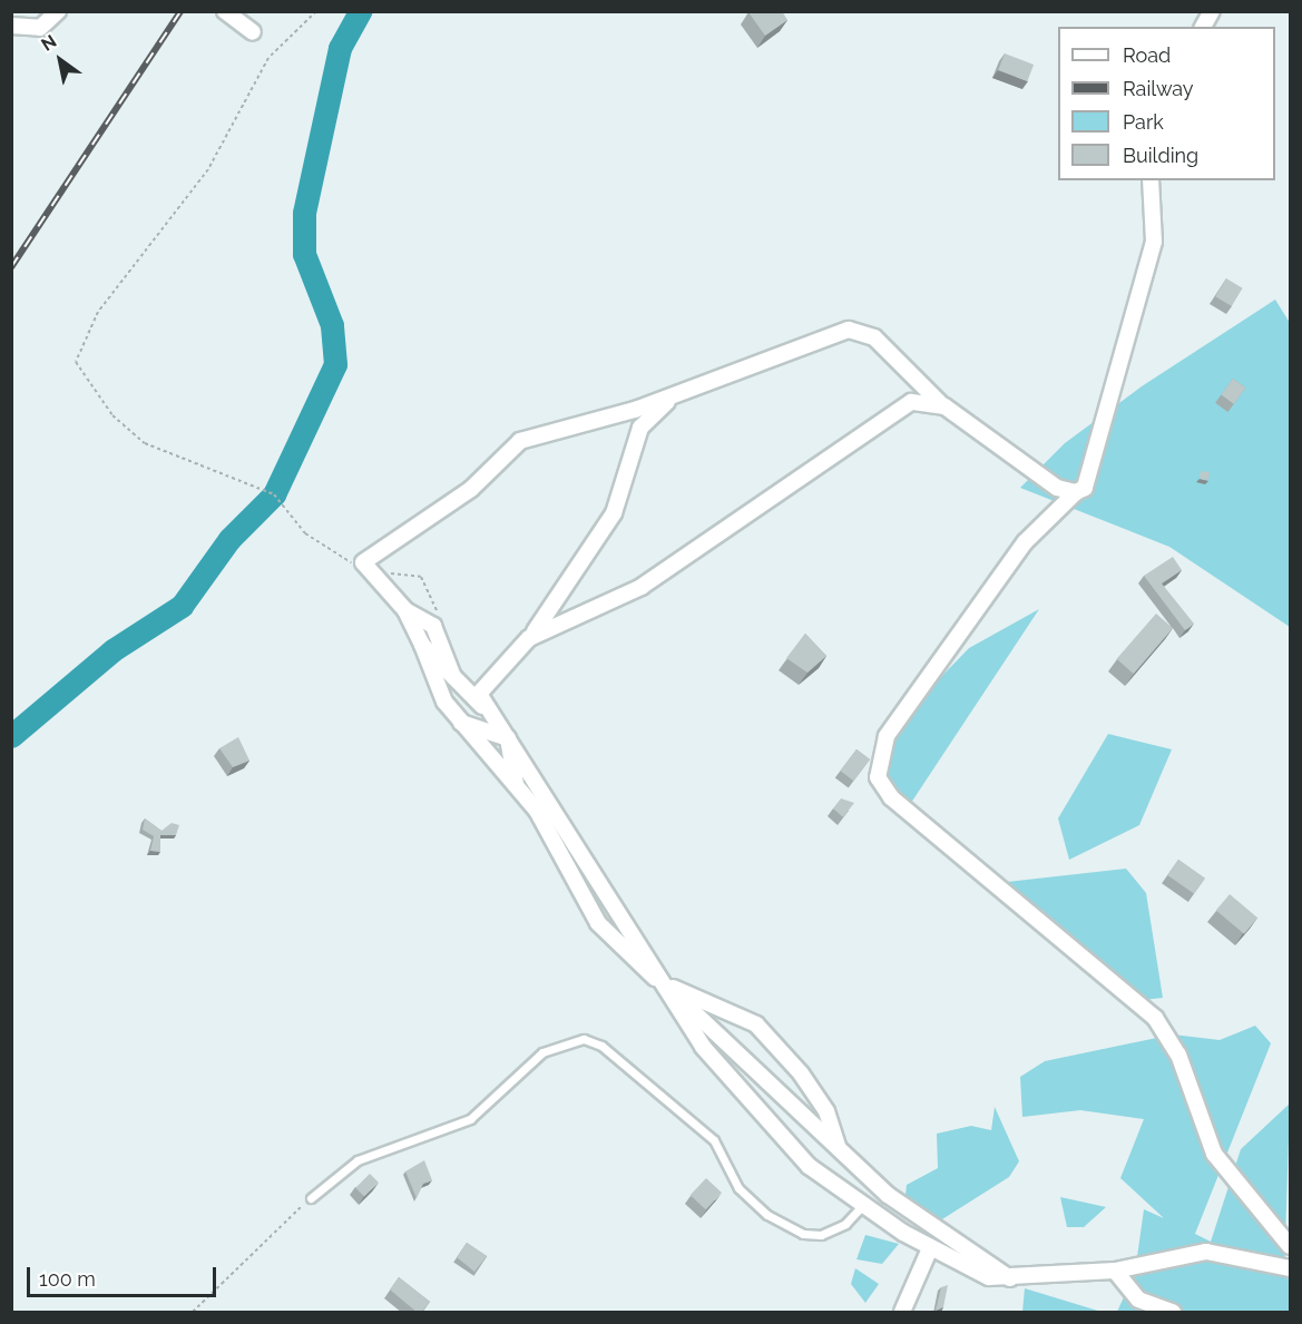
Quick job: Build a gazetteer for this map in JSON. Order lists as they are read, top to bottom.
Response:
{
  "legend": [
    "Road",
    "Railway",
    "Park",
    "Building"
  ],
  "scale_bar": "100 m",
  "north": "top left"
}
